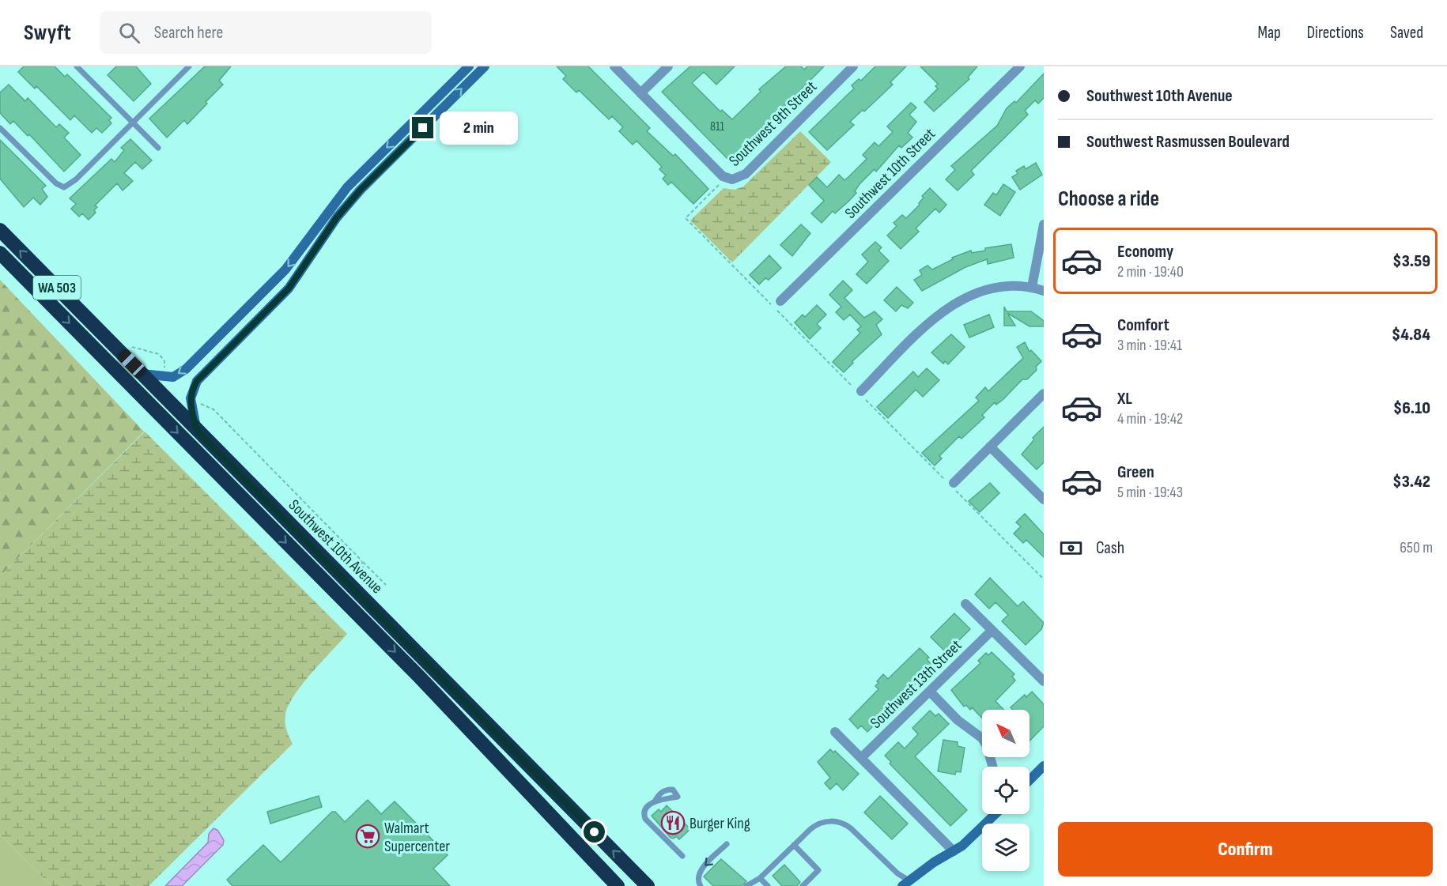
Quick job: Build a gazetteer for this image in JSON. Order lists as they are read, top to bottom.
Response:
{
  "streets": {
    "highway": ["WA 503", "Southwest 10th Avenue"],
    "street": ["Southwest 9th Street", "Southwest 10th Street", "Southwest 13th Street"]
  },
  "places": {
    "restaurant": ["Burger King"],
    "supermarket": ["Walmart Supercenter"]
  },
  "house_numbers": ["811"],
  "north": "top left",
  "page": {
    "header": "Swyft",
    "search": "Search here",
    "nav": ["Map", "Directions", "Saved"],
    "banner": ["Southwest 10th Avenue", "Southwest Rasmussen Boulevard"],
    "bubble": "2 min",
    "heading": "Choose a ride",
    "list": [
      {
        "name": "Economy",
        "note": "2 min · 19:40",
        "value": "$3.59"
      },
      {
        "name": "Comfort",
        "note": "3 min · 19:41",
        "value": "$4.84"
      },
      {
        "name": "XL",
        "note": "4 min · 19:42",
        "value": "$6.10"
      },
      {
        "name": "Green",
        "note": "5 min · 19:43",
        "value": "$3.42"
      }
    ],
    "pay": ["Cash", "650 m"],
    "buttons": "Confirm"
  }
}
